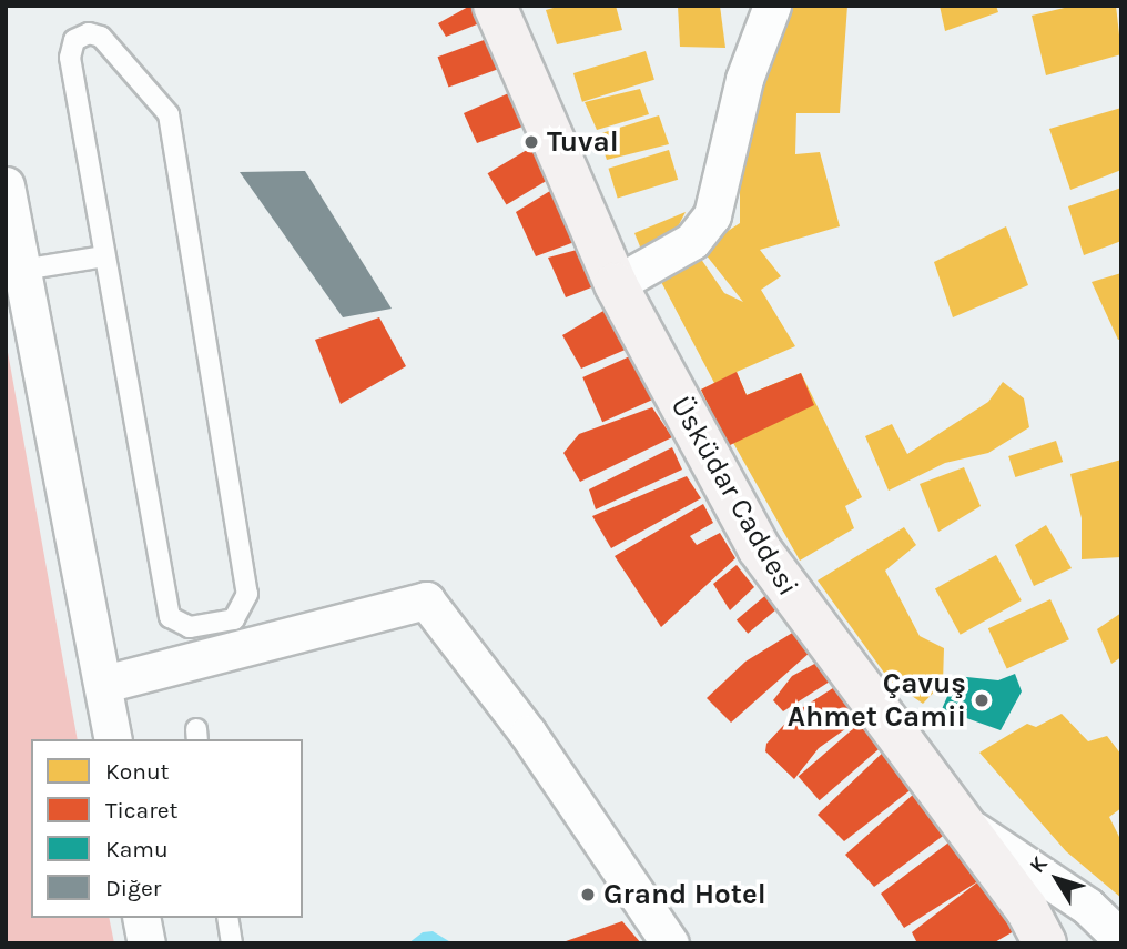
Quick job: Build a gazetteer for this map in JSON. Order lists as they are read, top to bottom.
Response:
{
  "streets": {
    "main road": ["Üsküdar Caddesi"]
  },
  "places": ["Tuval", "Çavuş Ahmet Camii", "Grand Hotel"],
  "legend": [
    "Konut",
    "Ticaret",
    "Kamu",
    "Diğer"
  ],
  "north": "top left"
}
